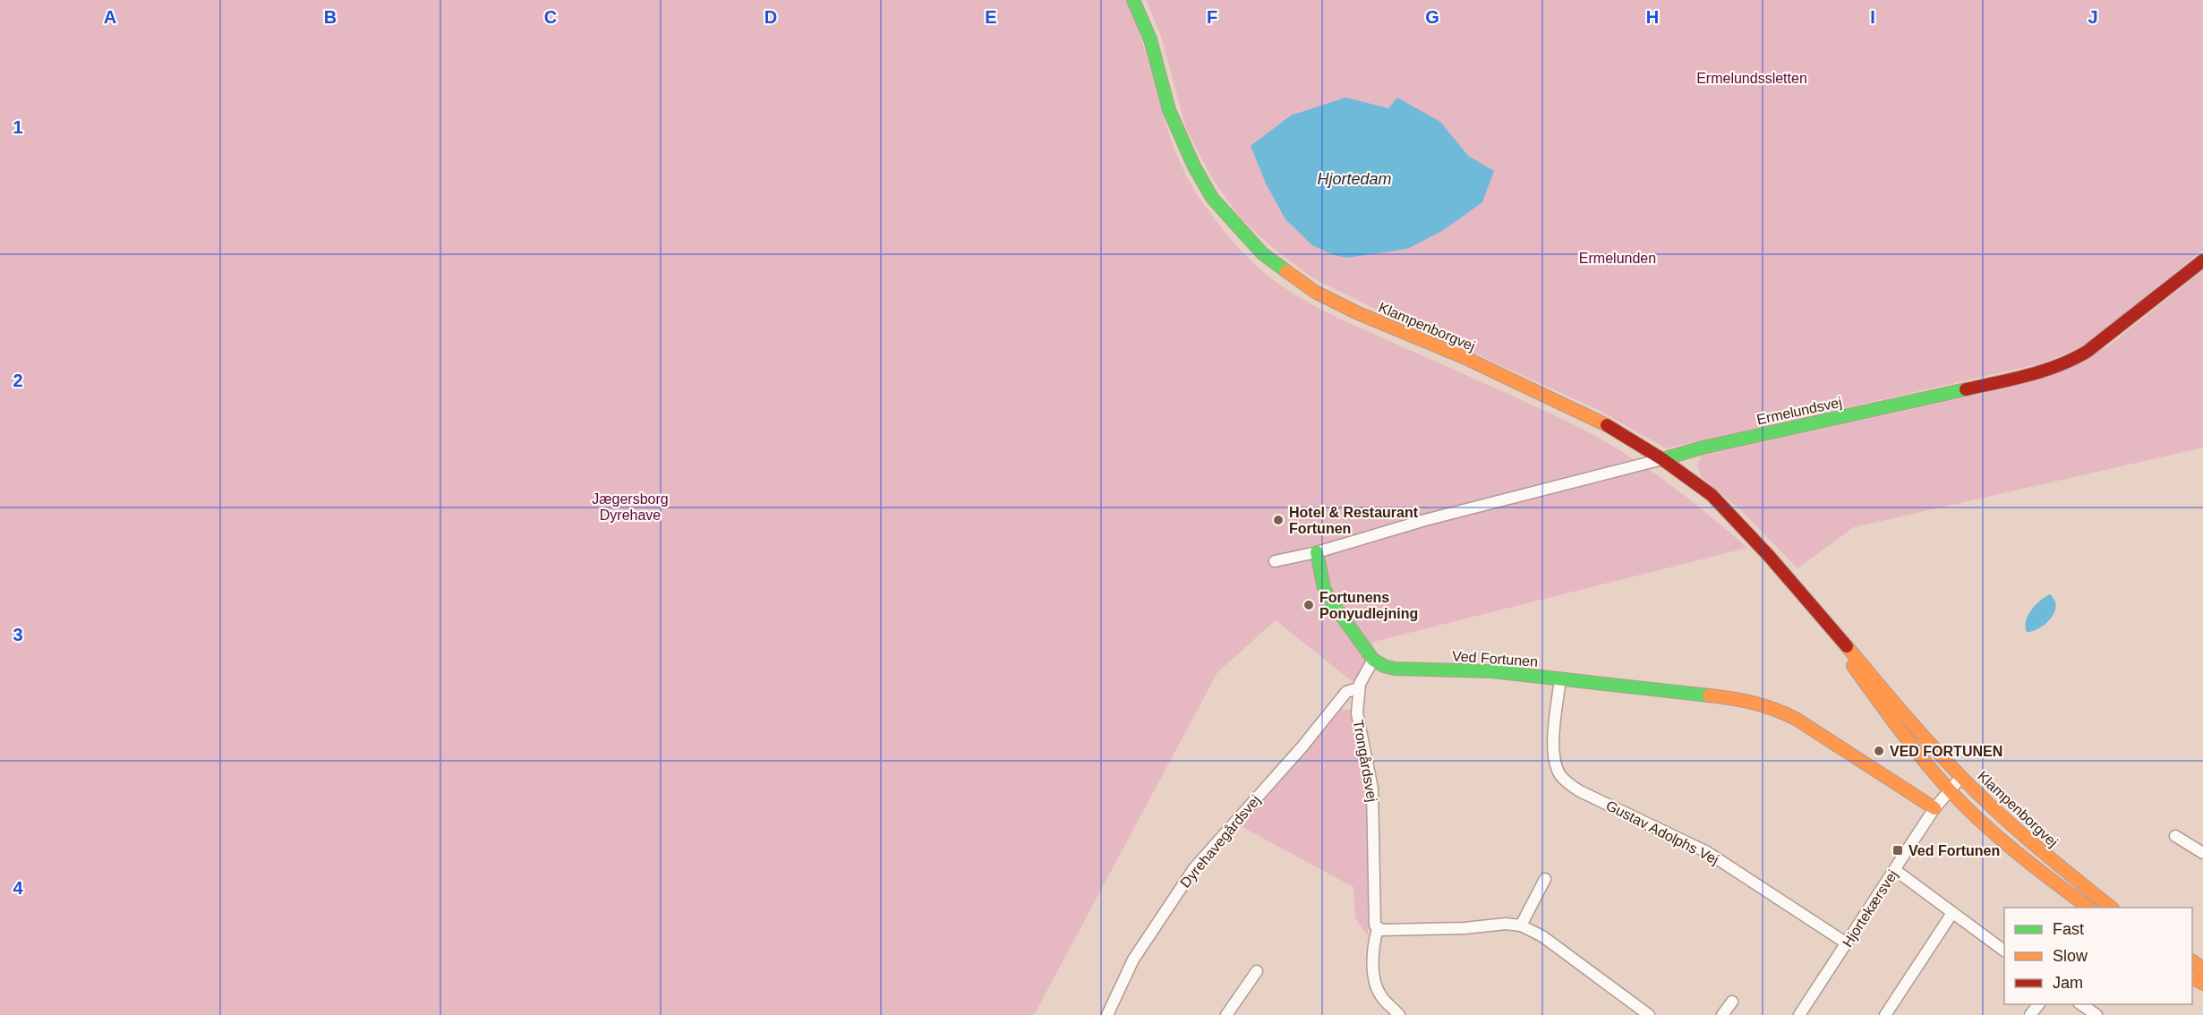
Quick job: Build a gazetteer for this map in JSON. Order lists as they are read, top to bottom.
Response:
{
  "streets": {
    "street": [
      "Klampenborgvej",
      "Ermelundsvej",
      "Ved Fortunen",
      "Trongårdsvej",
      "Gustav Adolphs Vej",
      "Dyrehavegårdsvej",
      "Hjortekærsvej"
    ]
  },
  "crossings": [
    ["Klampenborgvej", "Ermelundsvej"],
    ["Klampenborgvej", "Hjortekærsvej"],
    ["Ved Fortunen", "Trongårdsvej"],
    ["Ved Fortunen", "Gustav Adolphs Vej"],
    ["Ved Fortunen", "Hjortekærsvej"],
    ["Trongårdsvej", "Dyrehavegårdsvej"],
    ["Gustav Adolphs Vej", "Hjortekærsvej"]
  ],
  "water": ["Hjortedam"],
  "parks": ["Ermelundssletten", "Ermelunden", "Jægersborg Dyrehave"],
  "places": {
    "other": ["Hotel & Restaurant Fortunen", "Fortunens Ponyudlejning", "VED FORTUNEN"],
    "transit": ["Ved Fortunen"]
  },
  "legend": ["Fast", "Slow", "Jam"],
  "grid": {
    "columns": [
      "A",
      "B",
      "C",
      "D",
      "E",
      "F",
      "G",
      "H",
      "I",
      "J"
    ],
    "rows": [
      "1",
      "2",
      "3",
      "4"
    ]
  }
}
